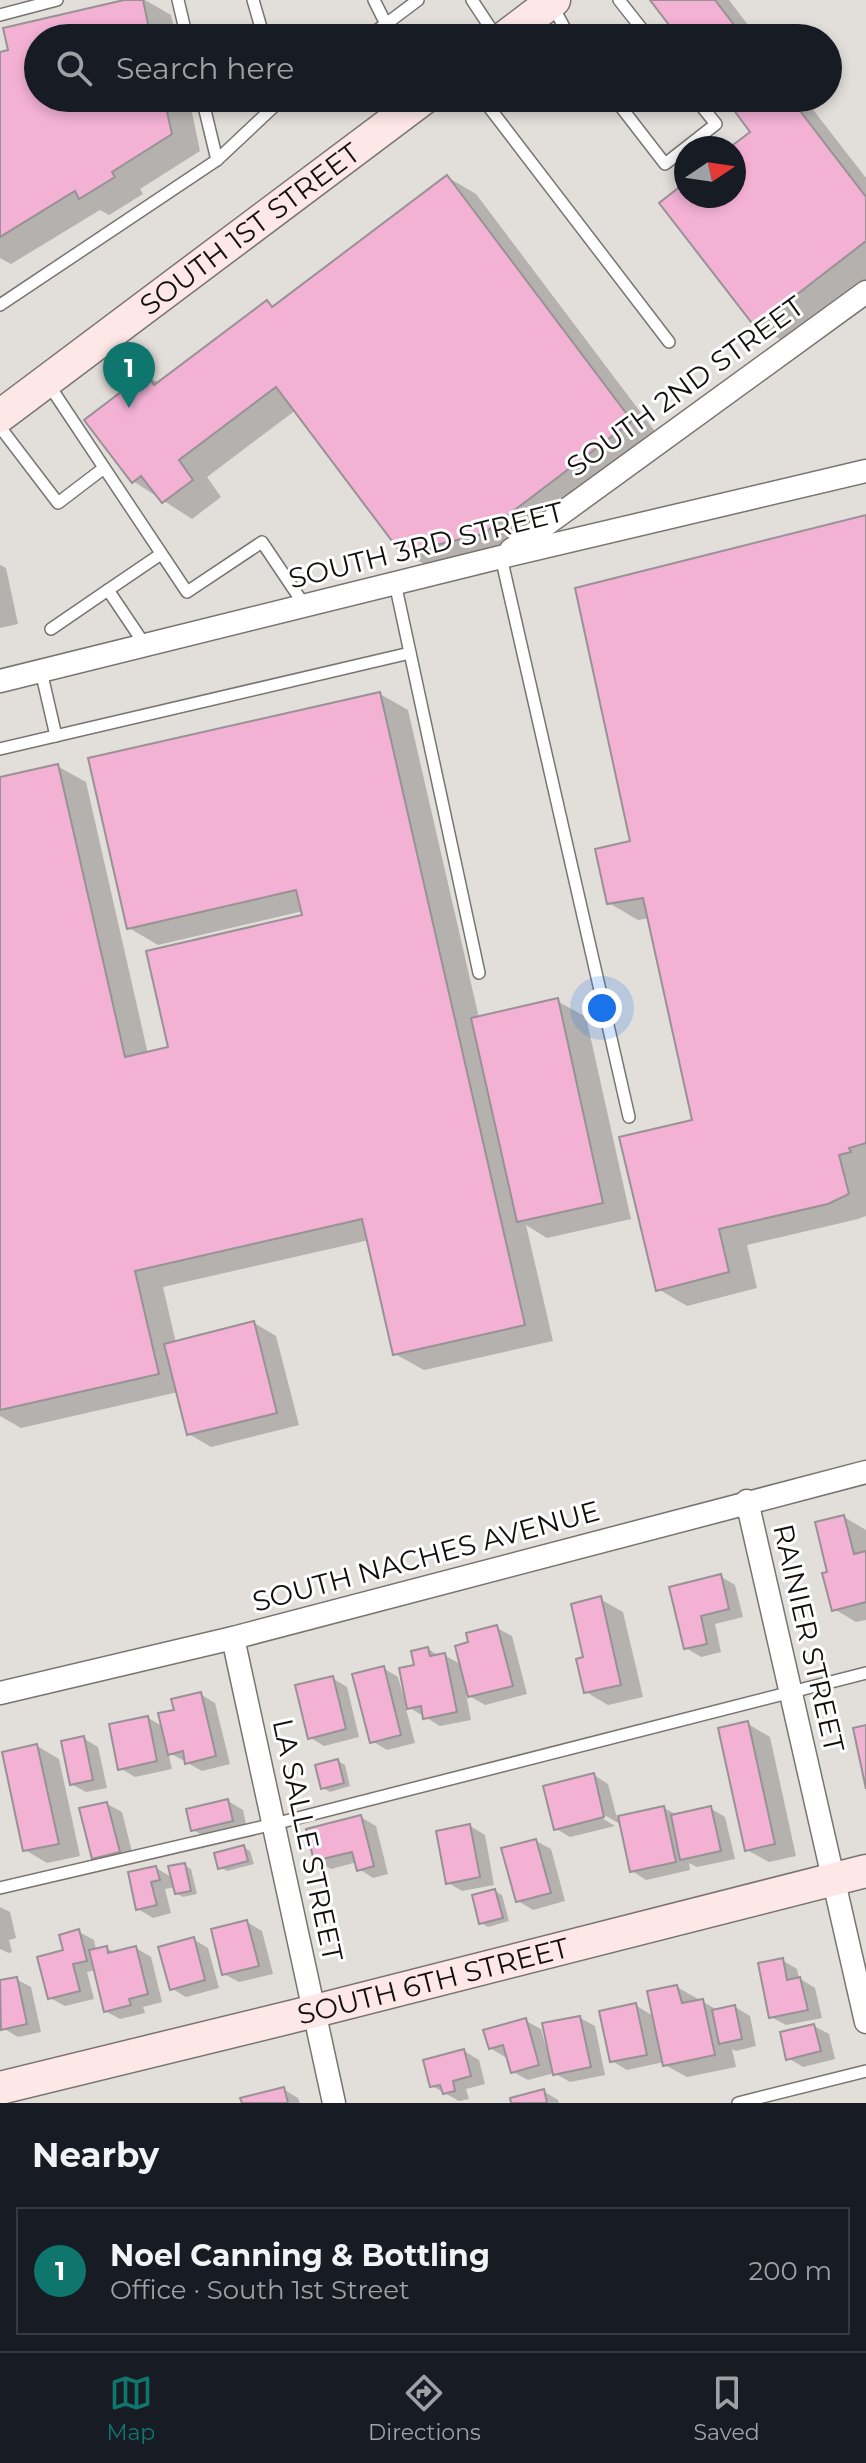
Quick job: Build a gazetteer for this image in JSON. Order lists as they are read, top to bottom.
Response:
{
  "streets": {
    "street": [
      "SOUTH 1ST STREET",
      "SOUTH 2ND STREET",
      "SOUTH 3RD STREET",
      "SOUTH NACHES AVENUE",
      "RAINIER STREET",
      "LA SALLE STREET",
      "SOUTH 6TH STREET"
    ]
  },
  "crossings": [
    ["SOUTH 2ND STREET", "SOUTH 3RD STREET"],
    ["SOUTH NACHES AVENUE", "RAINIER STREET"],
    ["SOUTH NACHES AVENUE", "LA SALLE STREET"],
    ["RAINIER STREET", "SOUTH 6TH STREET"],
    ["LA SALLE STREET", "SOUTH 6TH STREET"]
  ],
  "north": "right",
  "page": {
    "search": "Search here",
    "pins": "1",
    "heading": "Nearby",
    "list": [
      {
        "mark": "1",
        "name": "Noel Canning & Bottling",
        "note": "Office · South 1st Street",
        "value": "200 m"
      }
    ],
    "nav": ["Map", "Directions", "Saved"]
  }
}
